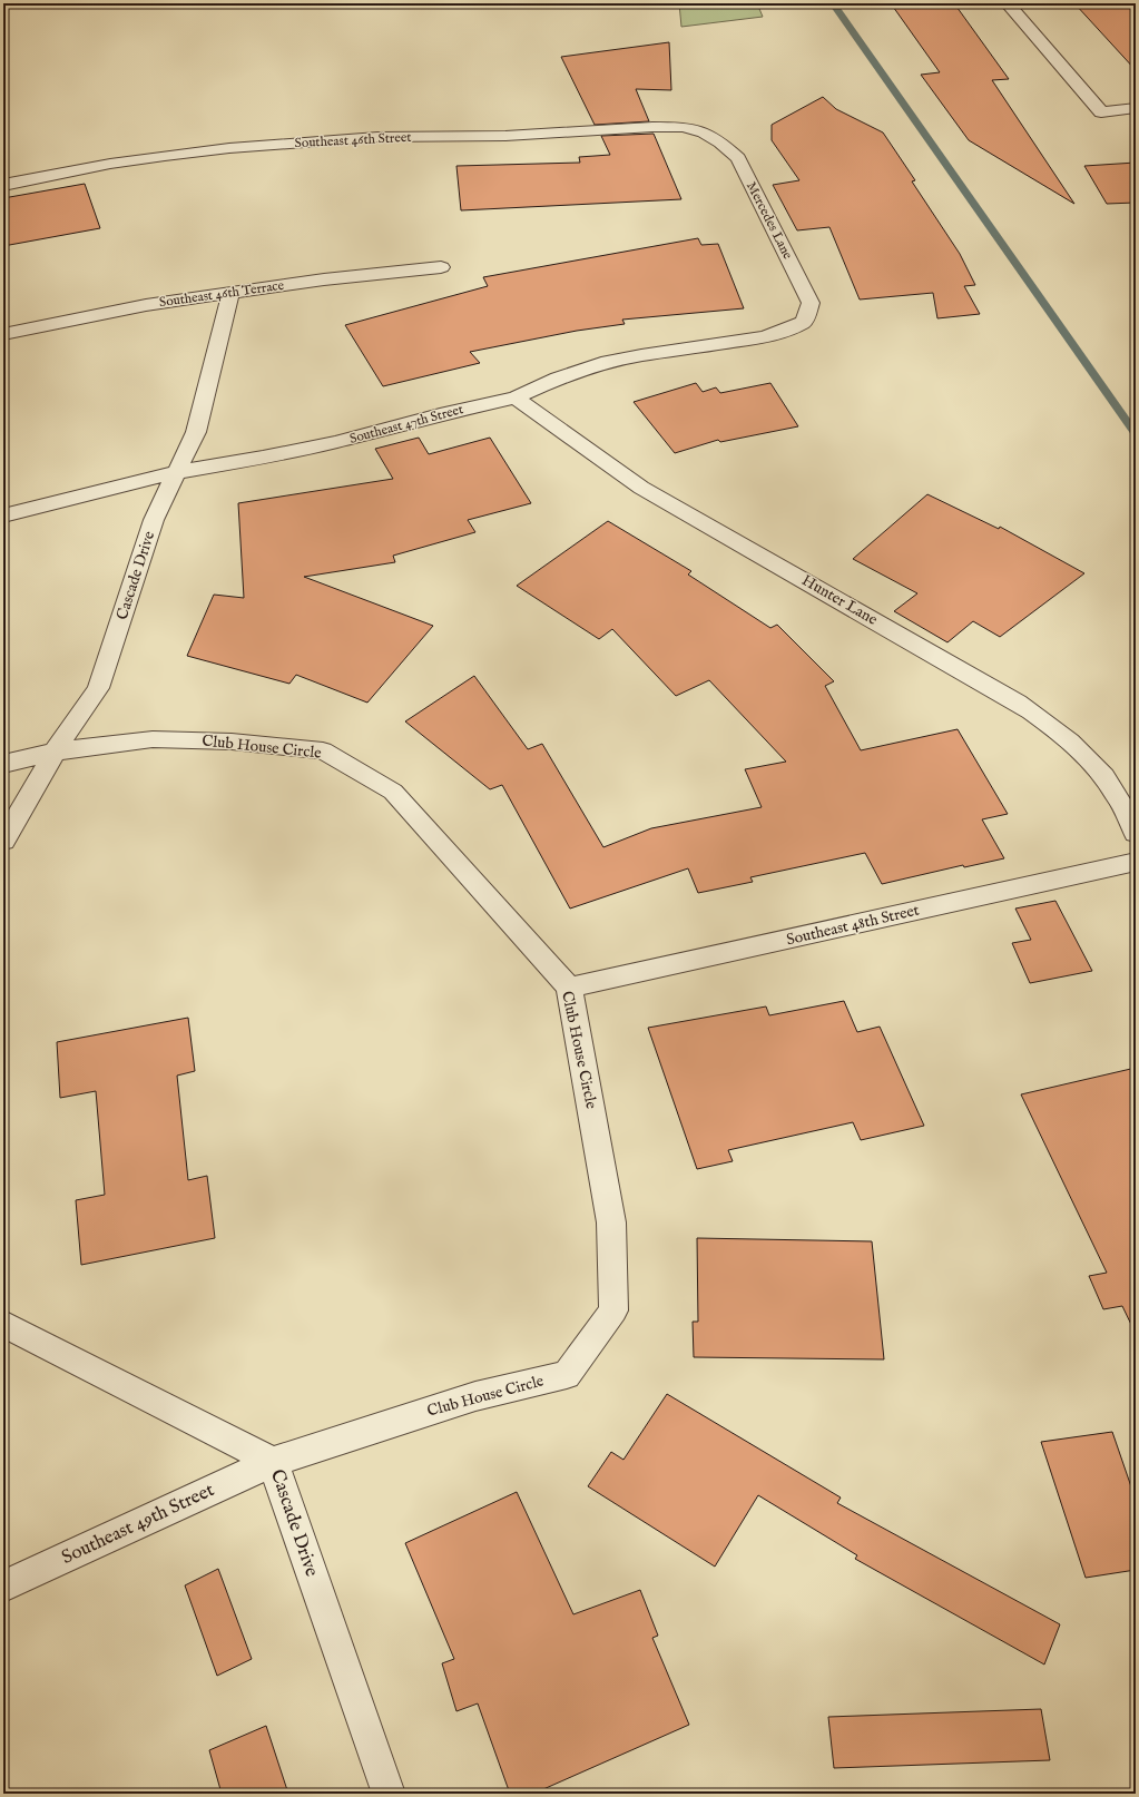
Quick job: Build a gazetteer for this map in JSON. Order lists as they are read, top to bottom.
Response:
{
  "streets": {
    "street": [
      "Southeast 46th Street",
      "Mercedes Lane",
      "Southeast 46th Terrace",
      "Southeast 47th Street",
      "Cascade Drive",
      "Hunter Lane",
      "Club House Circle",
      "Southeast 48th Street",
      "Southeast 49th Street"
    ]
  },
  "crossings": [
    ["Southeast 46th Street", "Mercedes Lane"],
    ["Mercedes Lane", "Southeast 47th Street"],
    ["Southeast 46th Terrace", "Cascade Drive"],
    ["Southeast 47th Street", "Cascade Drive"],
    ["Southeast 47th Street", "Hunter Lane"],
    ["Cascade Drive", "Club House Circle"],
    ["Cascade Drive", "Southeast 49th Street"],
    ["Club House Circle", "Southeast 48th Street"],
    ["Club House Circle", "Southeast 49th Street"]
  ]
}
